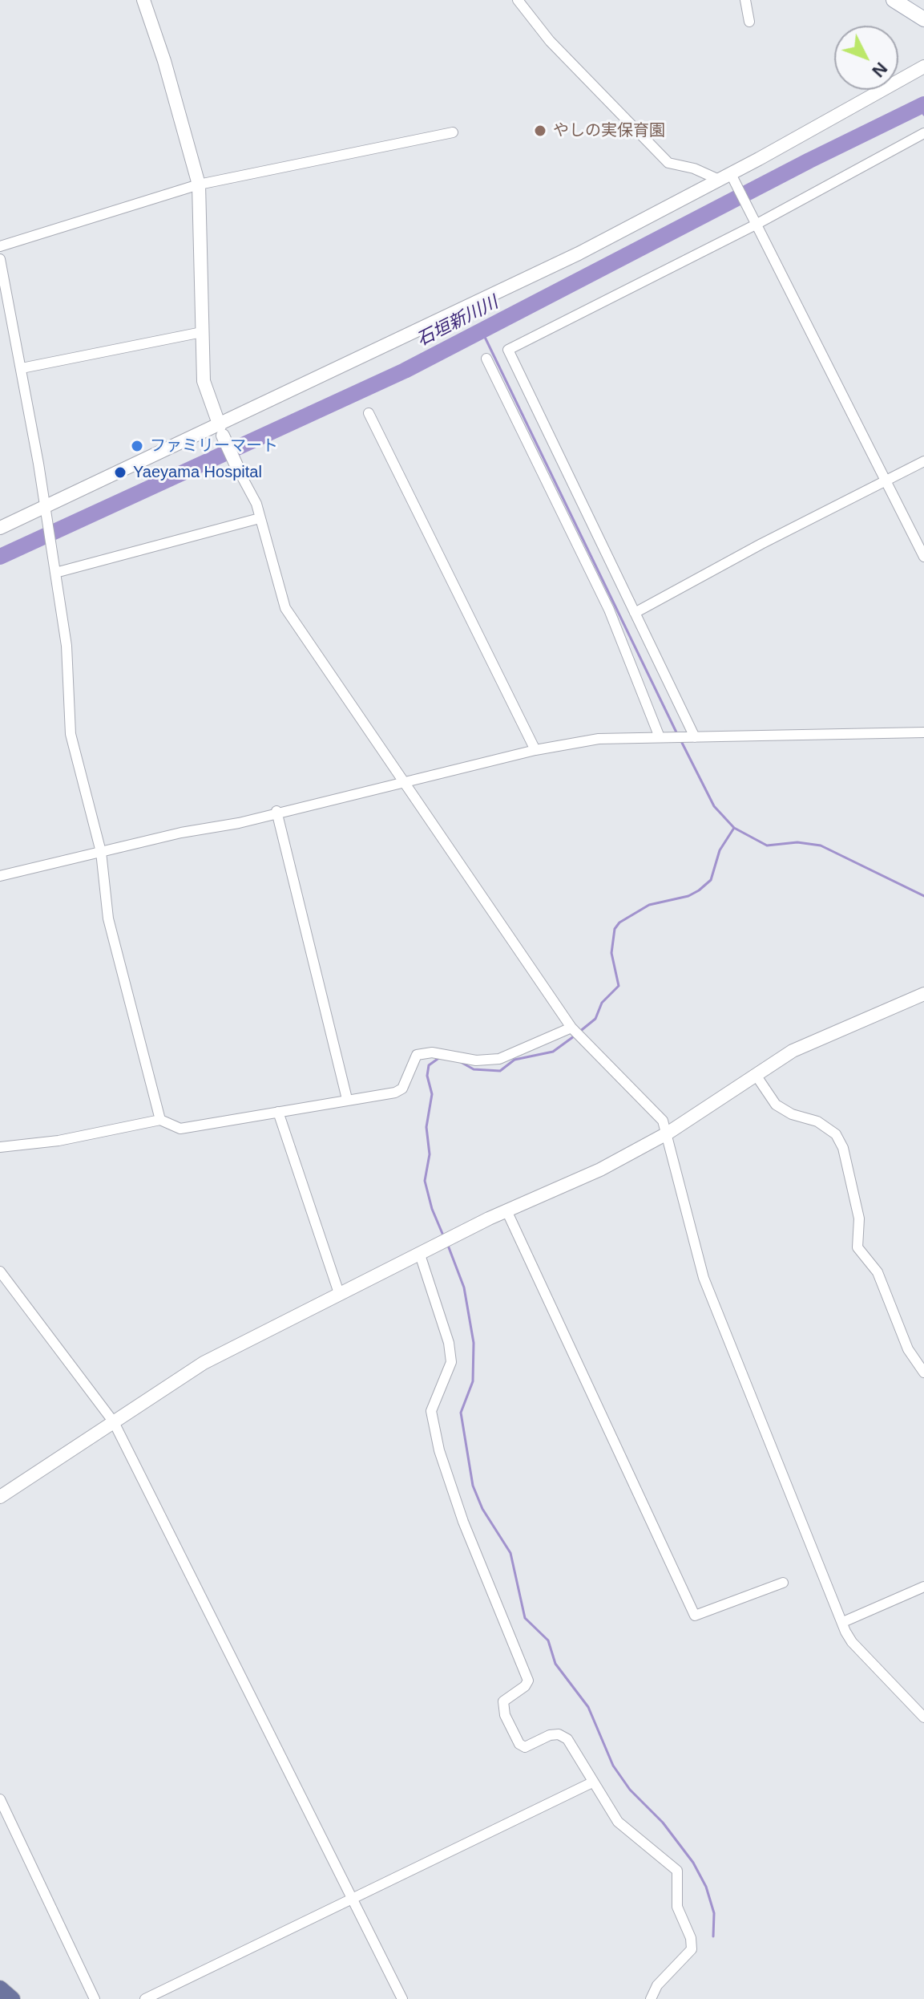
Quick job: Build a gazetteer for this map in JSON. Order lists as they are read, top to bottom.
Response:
{
  "water": ["石垣新川川"],
  "places": ["やしの実保育園", "ファミリーマート", "Yaeyama Hospital"],
  "north": "bottom right"
}
